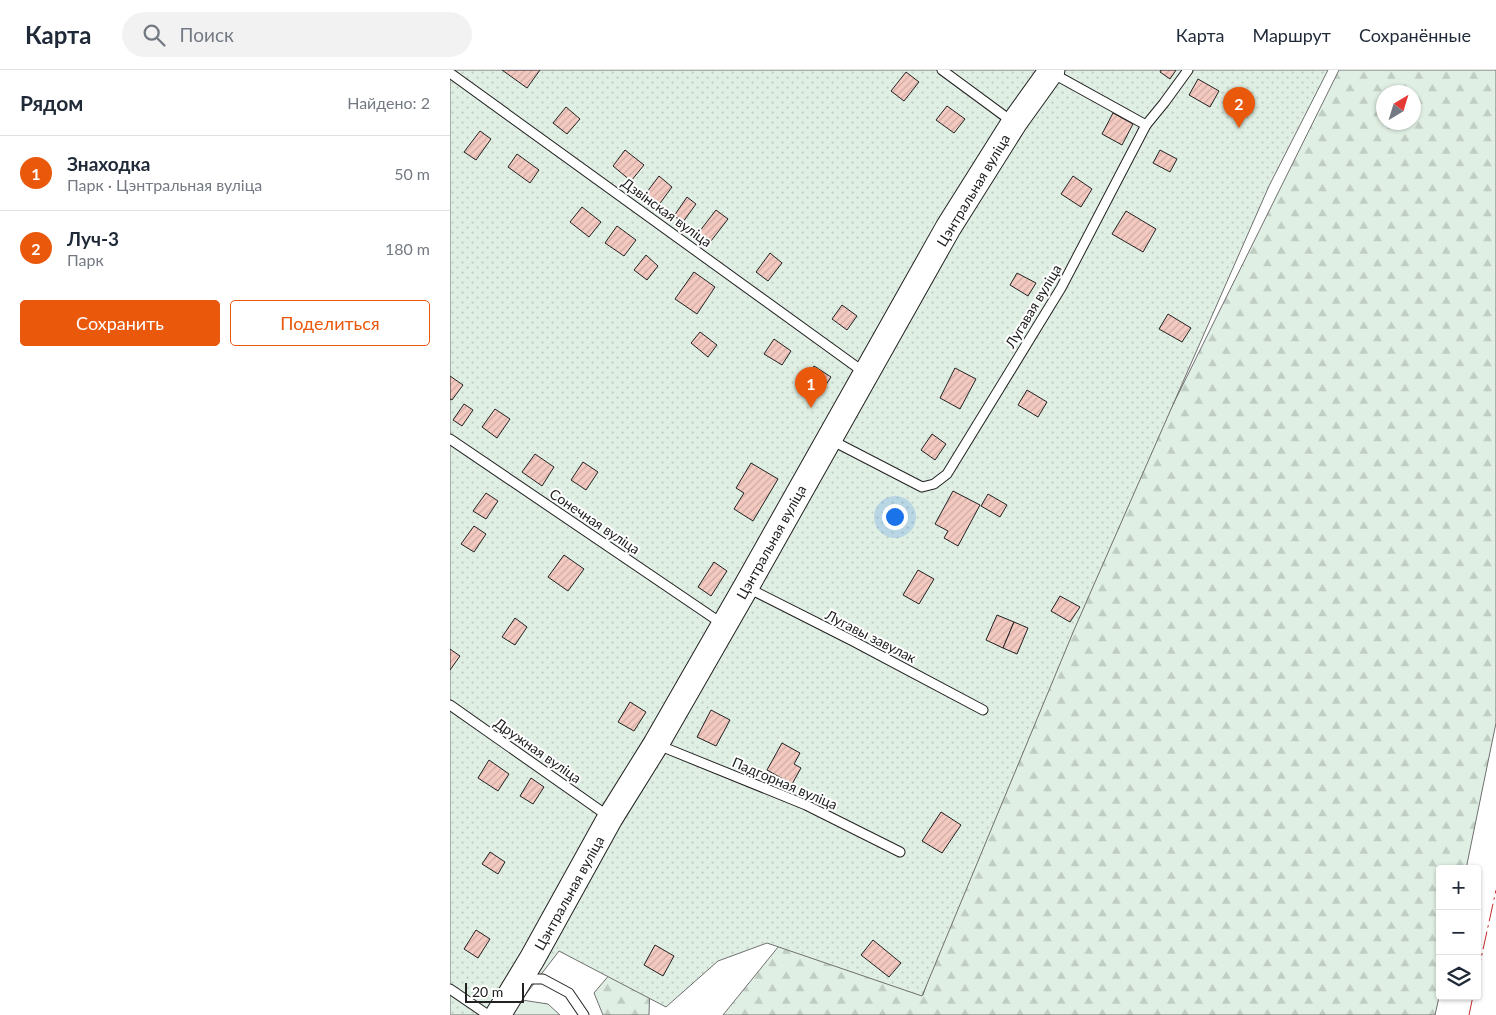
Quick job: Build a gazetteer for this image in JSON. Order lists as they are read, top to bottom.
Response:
{
  "streets": {
    "street": ["Цэнтральная вуліца"],
    "lane": [
      "Дзвінская вуліца",
      "Лугавая вуліца",
      "Сонечная вуліца",
      "Лугавы завулак",
      "Дружная вуліца",
      "Падгорная вуліца"
    ]
  },
  "crossings": [
    ["Цэнтральная вуліца", "Дзвінская вуліца"],
    ["Цэнтральная вуліца", "Лугавая вуліца"],
    ["Цэнтральная вуліца", "Сонечная вуліца"],
    ["Цэнтральная вуліца", "Лугавы завулак"],
    ["Цэнтральная вуліца", "Дружная вуліца"],
    ["Цэнтральная вуліца", "Падгорная вуліца"]
  ],
  "scale_bar": "20 m",
  "north": "top right",
  "page": {
    "header": "Карта",
    "search": "Поиск",
    "nav": ["Карта", "Маршрут", "Сохранённые"],
    "heading": ["Рядом", "Найдено: 2"],
    "pins": ["2", "1"],
    "list": [
      {
        "mark": "1",
        "name": "Знаходка",
        "note": "Парк · Цэнтральная вуліца",
        "value": "50 m"
      },
      {
        "mark": "2",
        "name": "Луч-3",
        "note": "Парк",
        "value": "180 m"
      }
    ],
    "buttons": ["Сохранить", "Поделиться"],
    "map_buttons": ["+", "−"],
    "scale": "20 m"
  }
}
